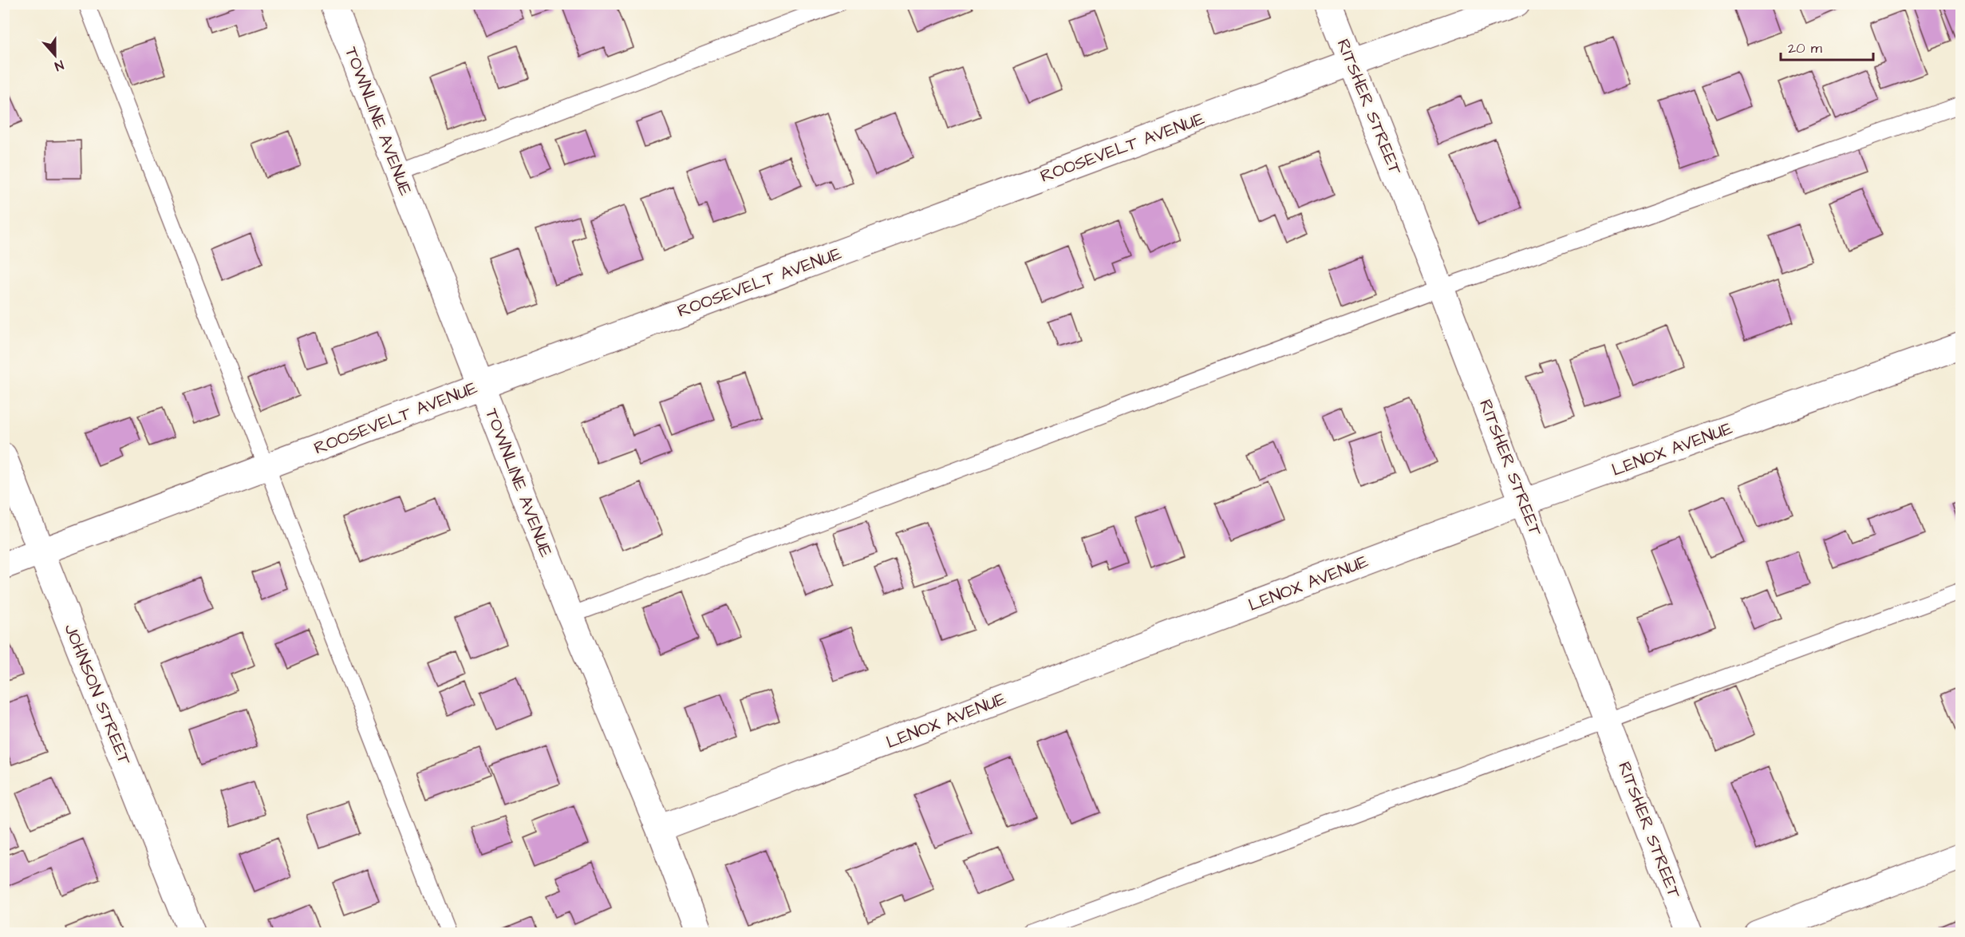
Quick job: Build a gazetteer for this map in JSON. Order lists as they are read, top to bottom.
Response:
{
  "streets": {
    "street": [
      "RITSHER STREET",
      "TOWNLINE AVENUE",
      "ROOSEVELT AVENUE",
      "LENOX AVENUE",
      "JOHNSON STREET"
    ]
  },
  "crossings": [
    ["RITSHER STREET", "ROOSEVELT AVENUE"],
    ["RITSHER STREET", "LENOX AVENUE"],
    ["TOWNLINE AVENUE", "ROOSEVELT AVENUE"],
    ["TOWNLINE AVENUE", "LENOX AVENUE"],
    ["ROOSEVELT AVENUE", "JOHNSON STREET"]
  ],
  "scale_bar": "20 m",
  "north": "bottom"
}
